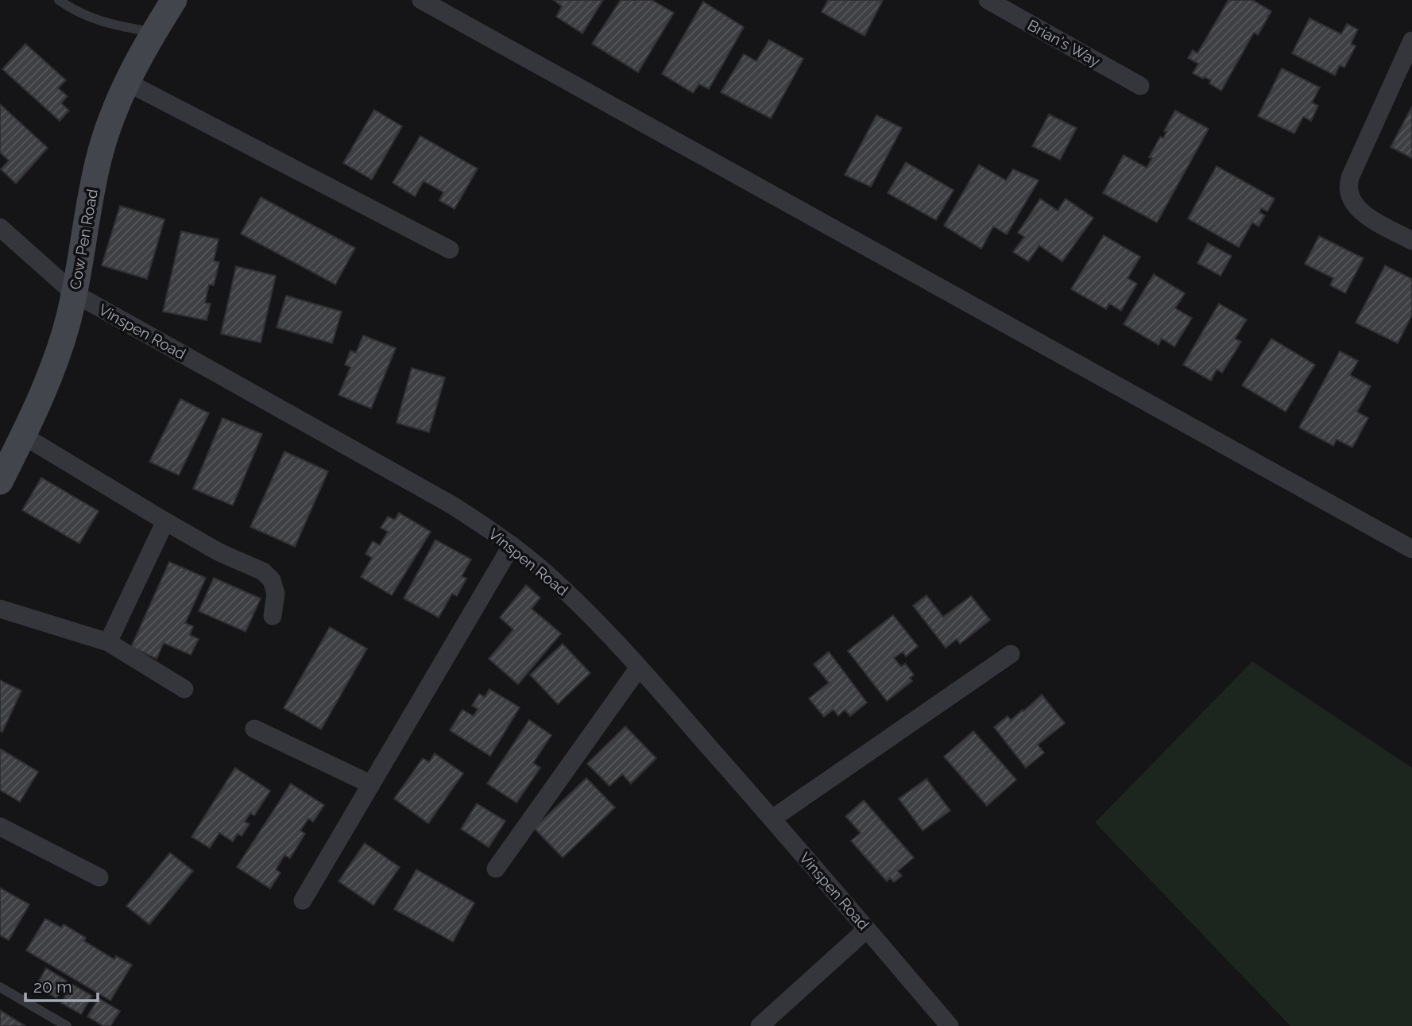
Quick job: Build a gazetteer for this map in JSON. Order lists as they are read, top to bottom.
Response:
{
  "streets": {
    "main road": ["Cow Pen Road"],
    "street": ["Brian's Way", "Vinspen Road"]
  },
  "crossings": [
    ["Cow Pen Road", "Vinspen Road"]
  ],
  "scale_bar": "20 m"
}
